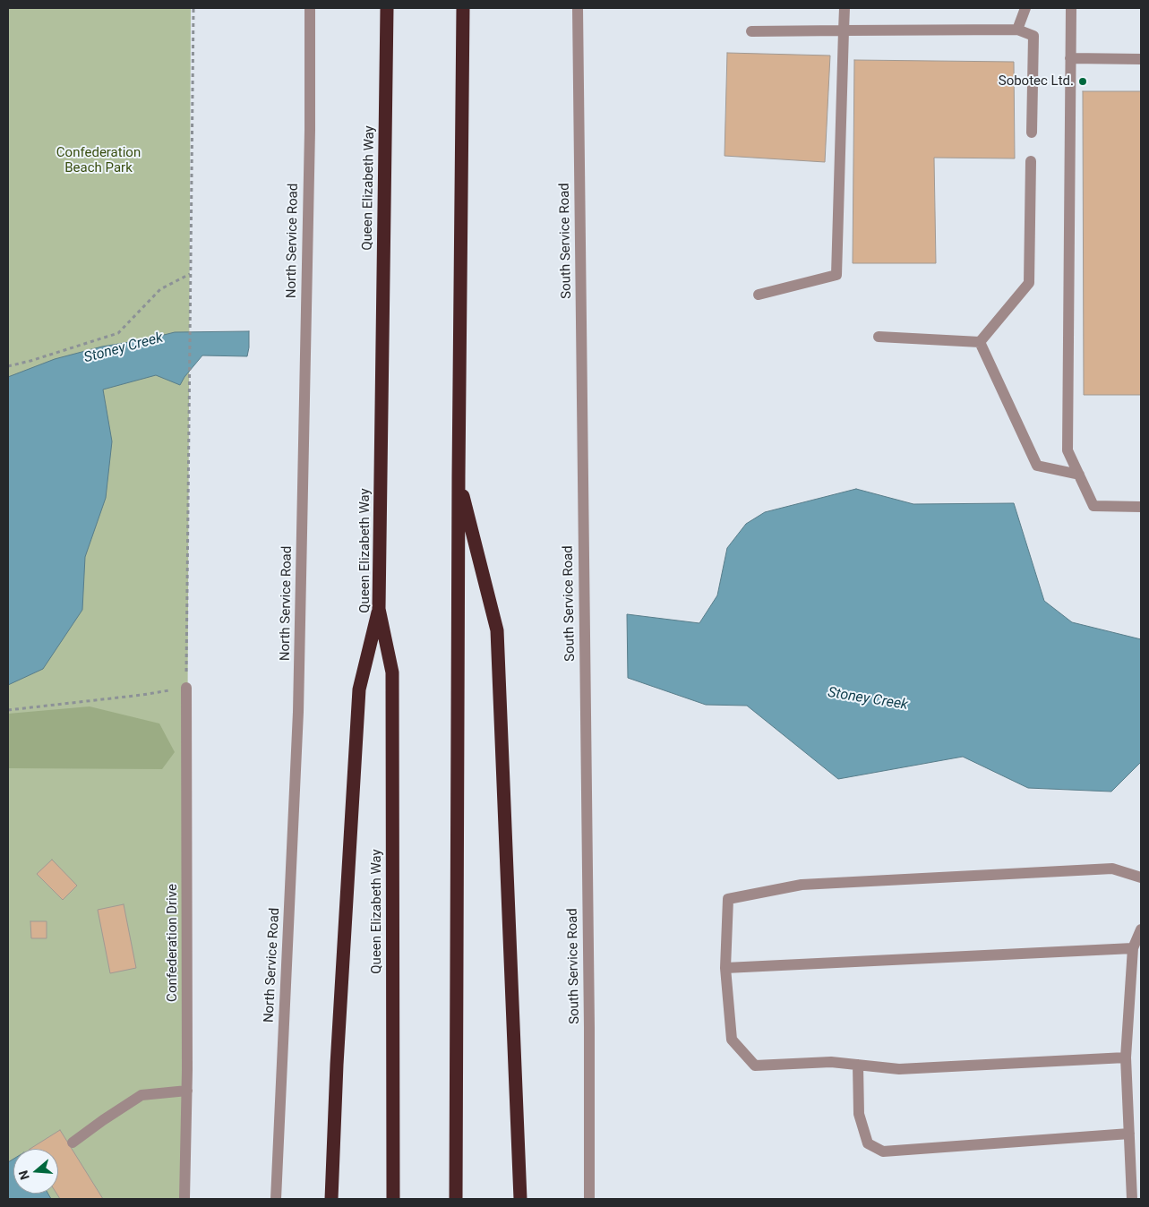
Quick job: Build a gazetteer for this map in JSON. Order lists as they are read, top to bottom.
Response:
{
  "streets": {
    "highway": ["Queen Elizabeth Way"],
    "street": ["North Service Road", "South Service Road", "Confederation Drive"]
  },
  "water": ["Stoney Creek"],
  "parks": ["Confederation Beach Park"],
  "places": ["Sobotec Ltd."],
  "north": "left"
}
